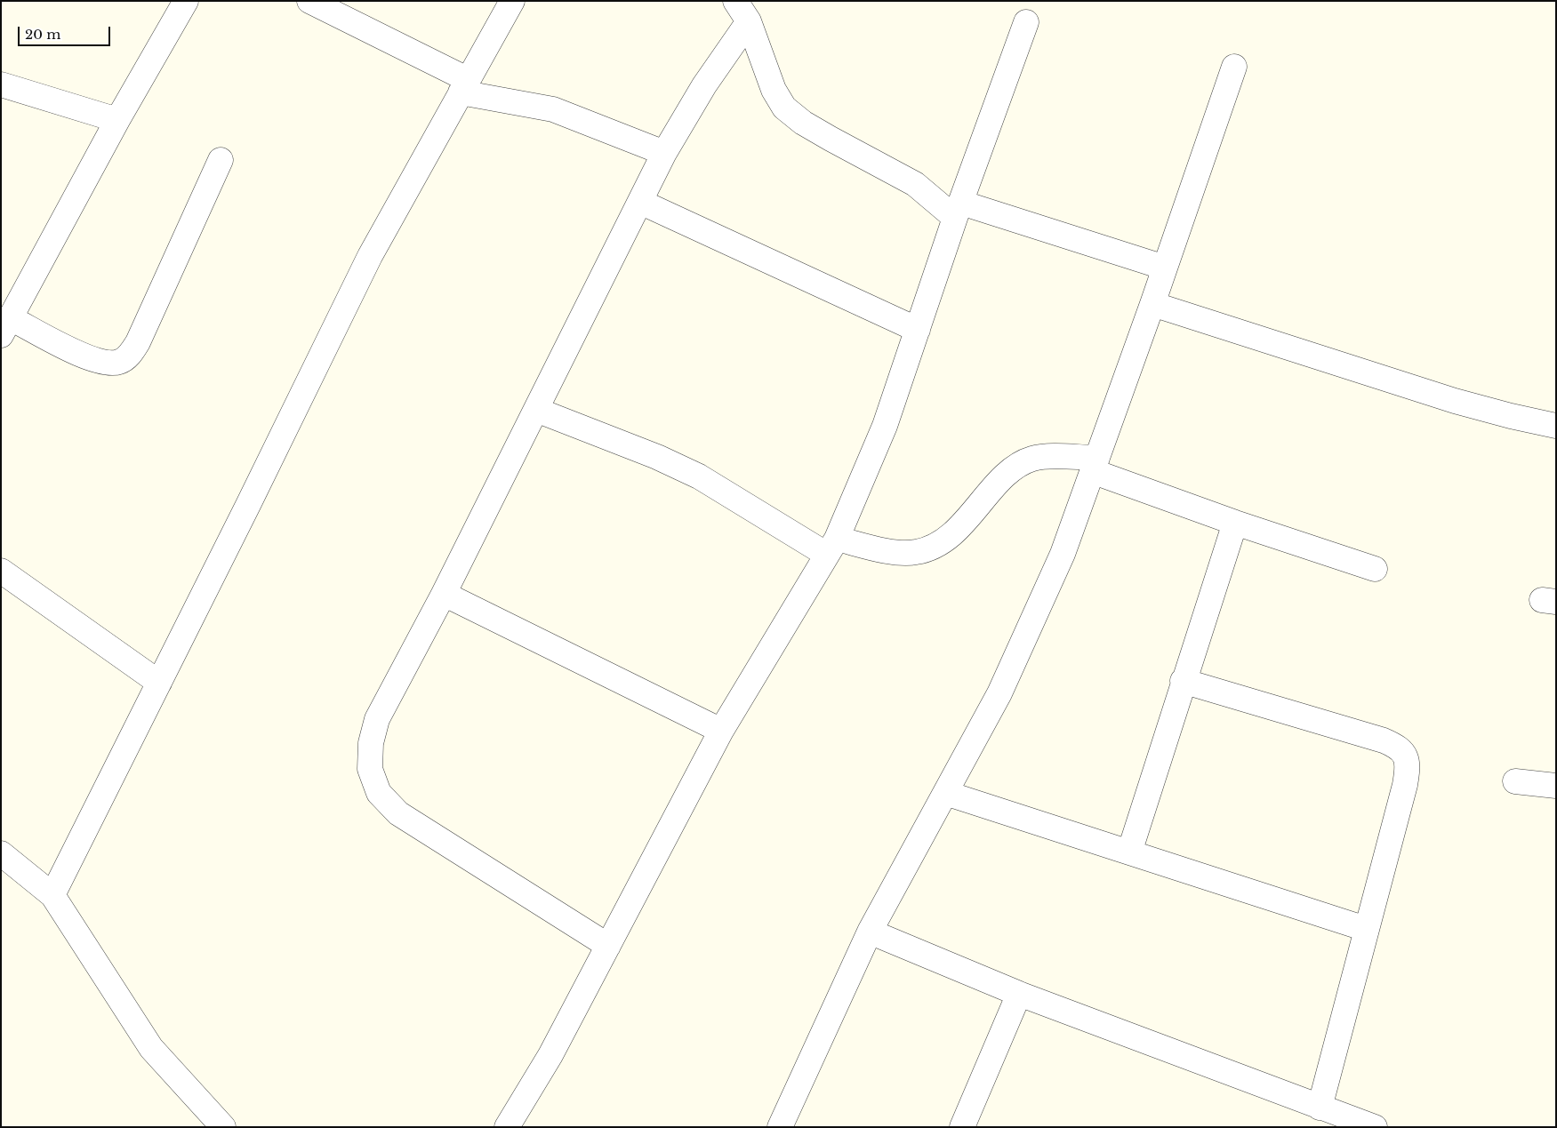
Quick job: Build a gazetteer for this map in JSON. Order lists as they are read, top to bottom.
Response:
{
  "scale_bar": "20 m"
}
